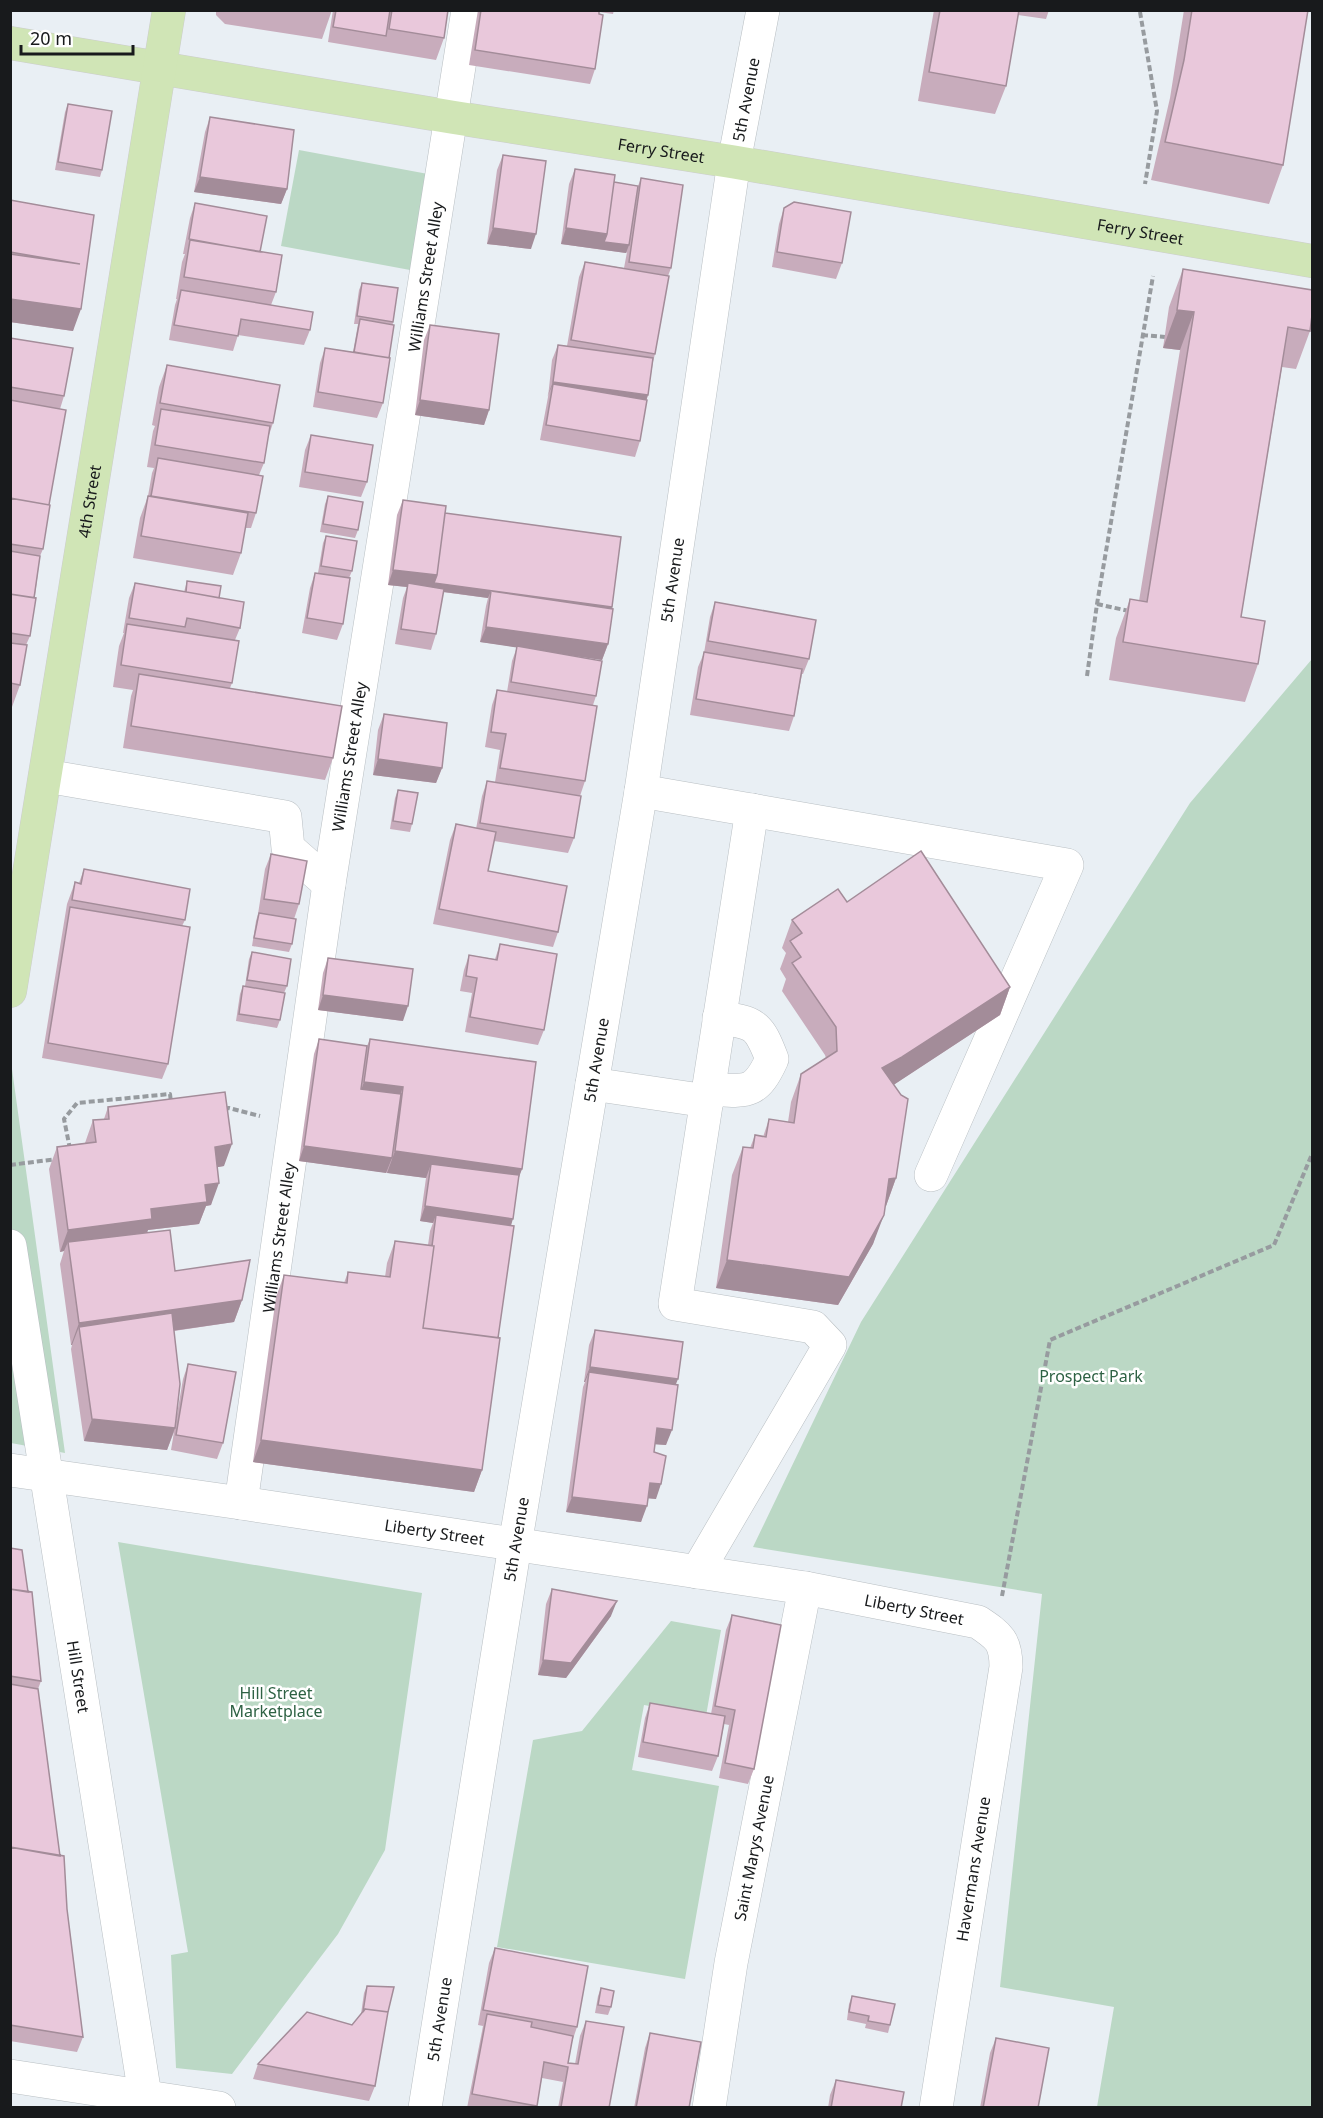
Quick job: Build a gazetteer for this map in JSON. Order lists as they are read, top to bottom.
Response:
{
  "streets": {
    "main road": ["Ferry Street", "4th Street"],
    "street": [
      "5th Avenue",
      "Williams Street Alley",
      "Liberty Street",
      "Hill Street",
      "Saint Marys Avenue",
      "Havermans Avenue"
    ]
  },
  "crossings": [
    ["5th Avenue", "Ferry Street"],
    ["5th Avenue", "Liberty Street"],
    ["Ferry Street", "Williams Street Alley"],
    ["Ferry Street", "4th Street"],
    ["Williams Street Alley", "Liberty Street"],
    ["Liberty Street", "Hill Street"],
    ["Liberty Street", "Saint Marys Avenue"],
    ["Liberty Street", "Havermans Avenue"]
  ],
  "parks": ["Prospect Park", "Hill Street Marketplace"],
  "scale_bar": "20 m"
}
